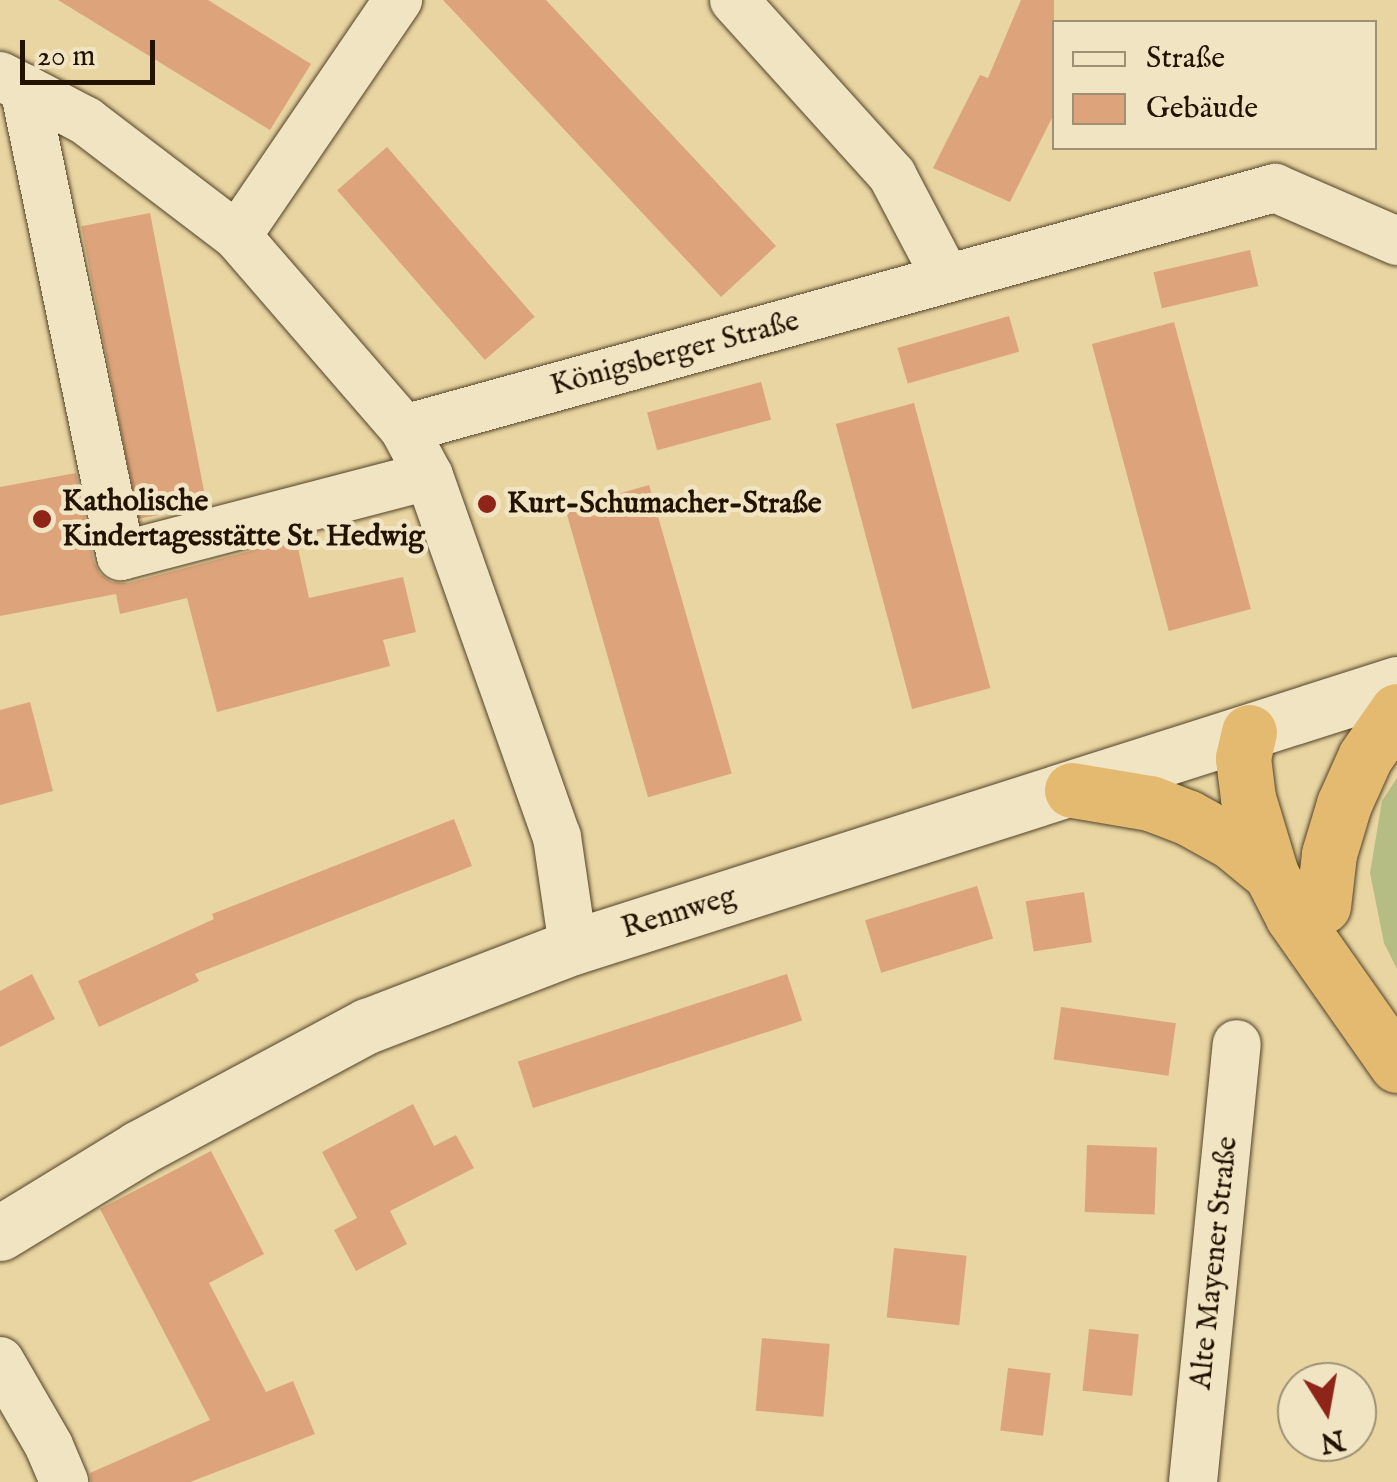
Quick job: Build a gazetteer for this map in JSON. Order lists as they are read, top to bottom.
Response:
{
  "streets": {
    "street": ["Königsberger Straße", "Rennweg", "Alte Mayener Straße"]
  },
  "places": ["Kurt-Schumacher-Straße", "Katholische Kindertagesstätte St. Hedwig"],
  "legend": ["Straße", "Gebäude"],
  "scale_bar": "20 m",
  "north": "bottom"
}
